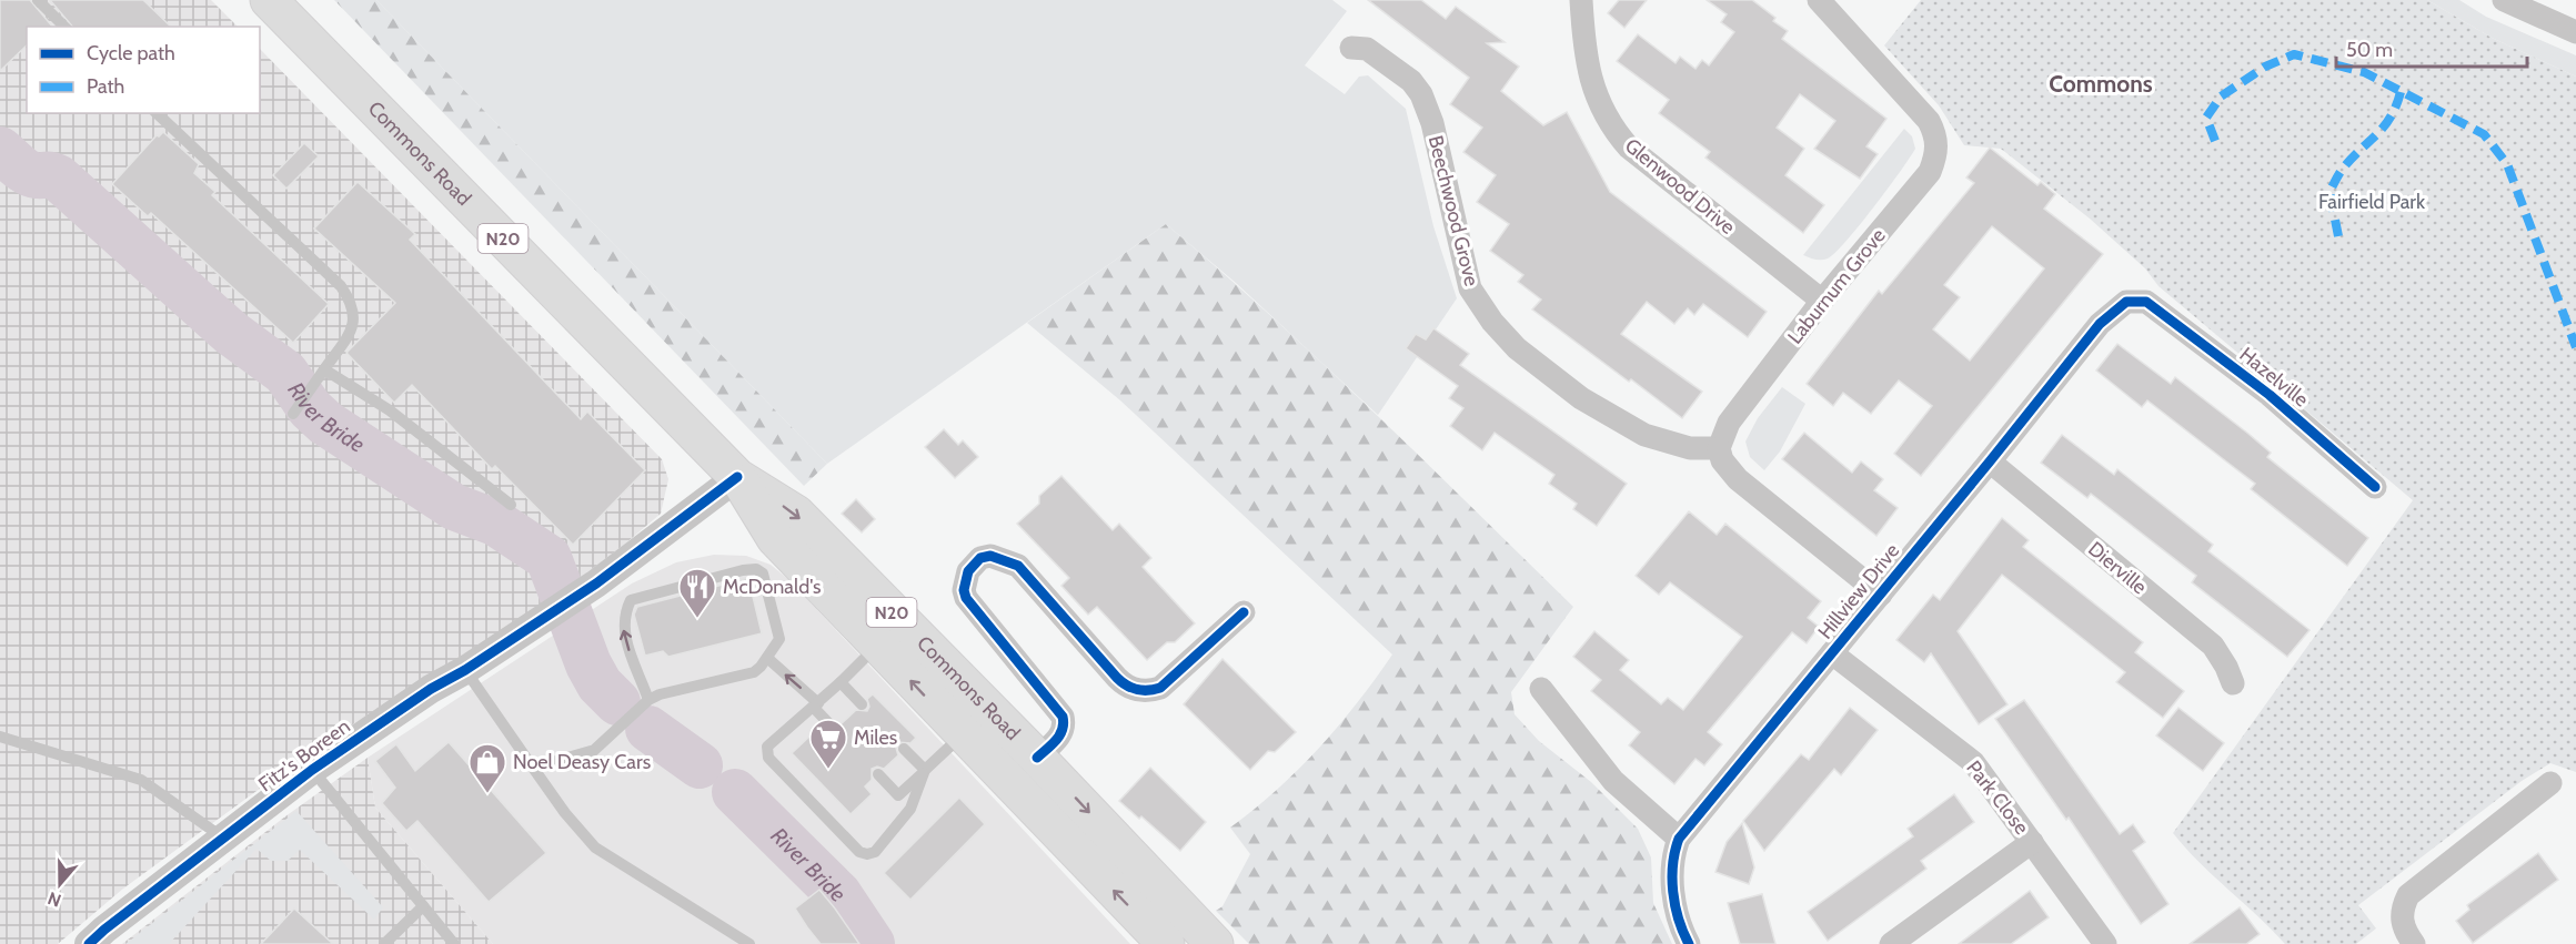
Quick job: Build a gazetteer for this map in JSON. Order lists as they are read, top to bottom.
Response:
{
  "streets": {
    "highway": ["Commons Road", "N20"],
    "street": [
      "Glenwood Drive",
      "Beechwood Grove",
      "Laburnum Grove",
      "Hazelville",
      "Dierville",
      "Hillview Drive",
      "Fitz's Boreen",
      "Park Close"
    ]
  },
  "crossings": [
    ["Commons Road", "Fitz's Boreen"],
    ["Glenwood Drive", "Laburnum Grove"],
    ["Beechwood Grove", "Laburnum Grove"],
    ["Hazelville", "Hillview Drive"],
    ["Dierville", "Hillview Drive"],
    ["Hillview Drive", "Park Close"]
  ],
  "districts": ["Commons"],
  "water": ["River Bride"],
  "parks": ["Fairfield Park"],
  "places": {
    "restaurant": ["McDonald's"],
    "supermarket": ["Miles"],
    "shop": ["Noel Deasy Cars"]
  },
  "legend": ["Cycle path", "Path"],
  "scale_bar": "50 m",
  "north": "bottom"
}
